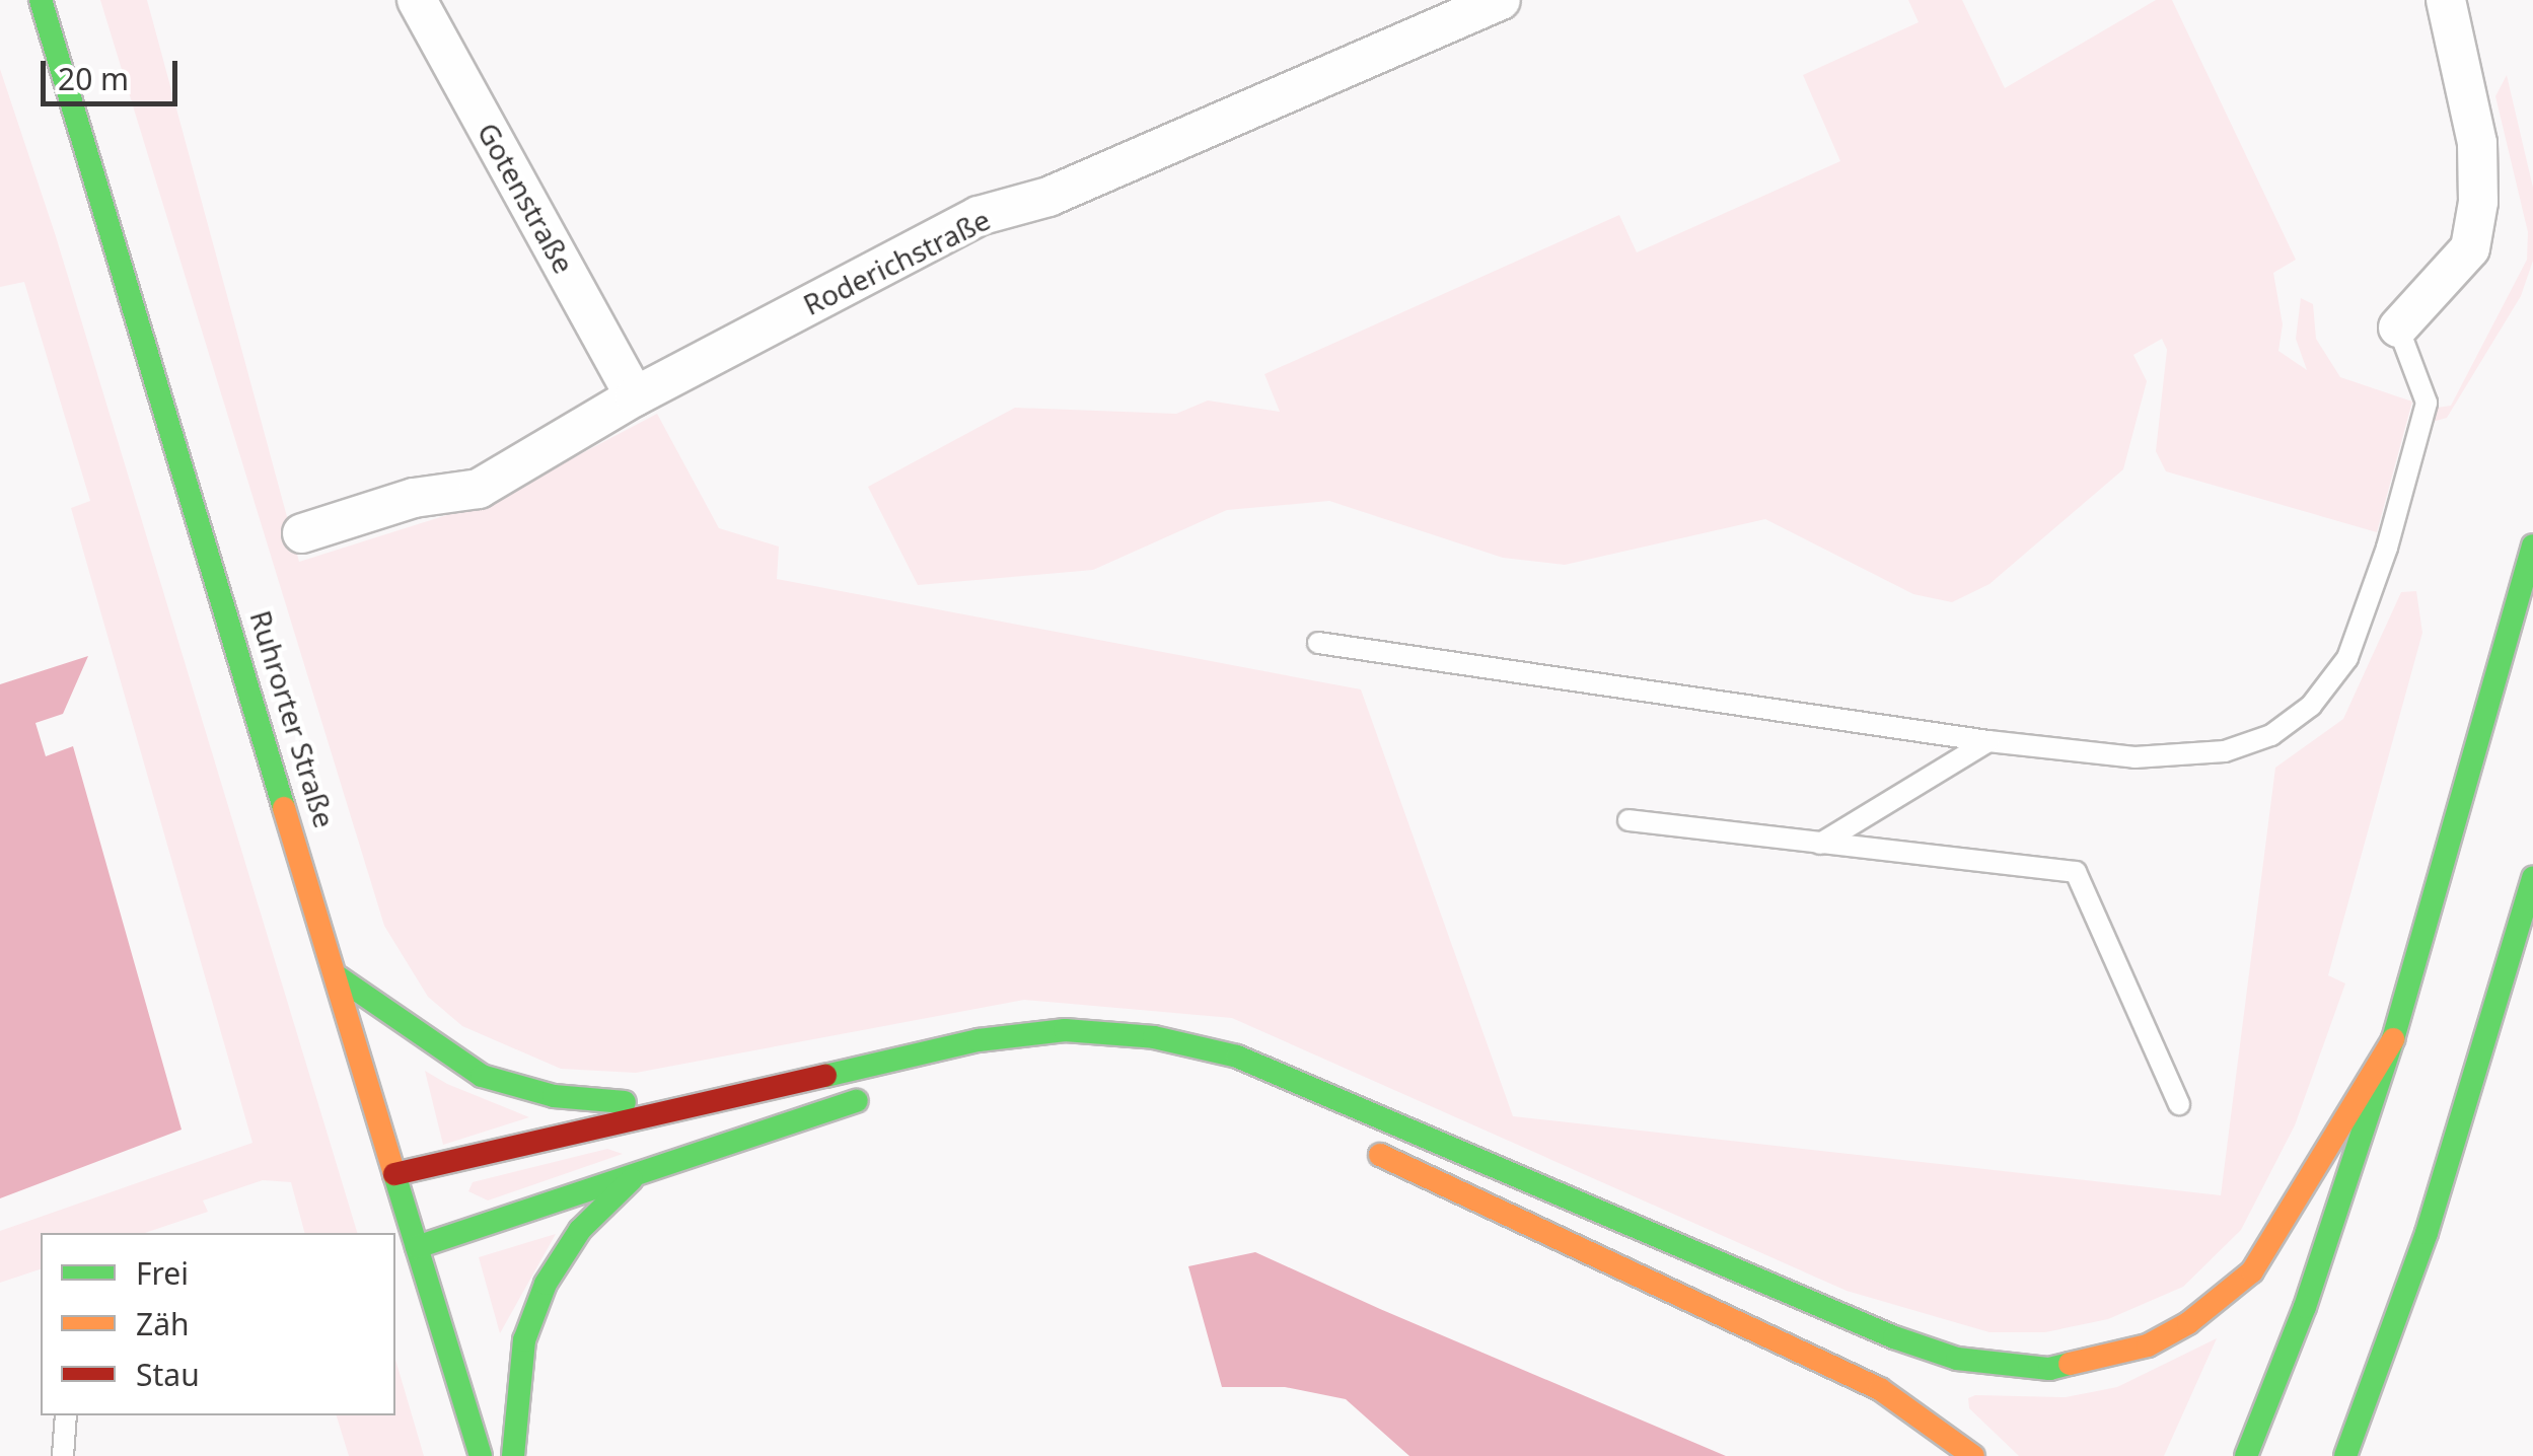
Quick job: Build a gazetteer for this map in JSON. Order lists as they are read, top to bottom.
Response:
{
  "streets": {
    "main road": ["Ruhrorter Straße"],
    "street": ["Gotenstraße", "Roderichstraße"]
  },
  "crossings": [
    ["Gotenstraße", "Roderichstraße"]
  ],
  "legend": ["Frei", "Zäh", "Stau"],
  "scale_bar": "20 m"
}
